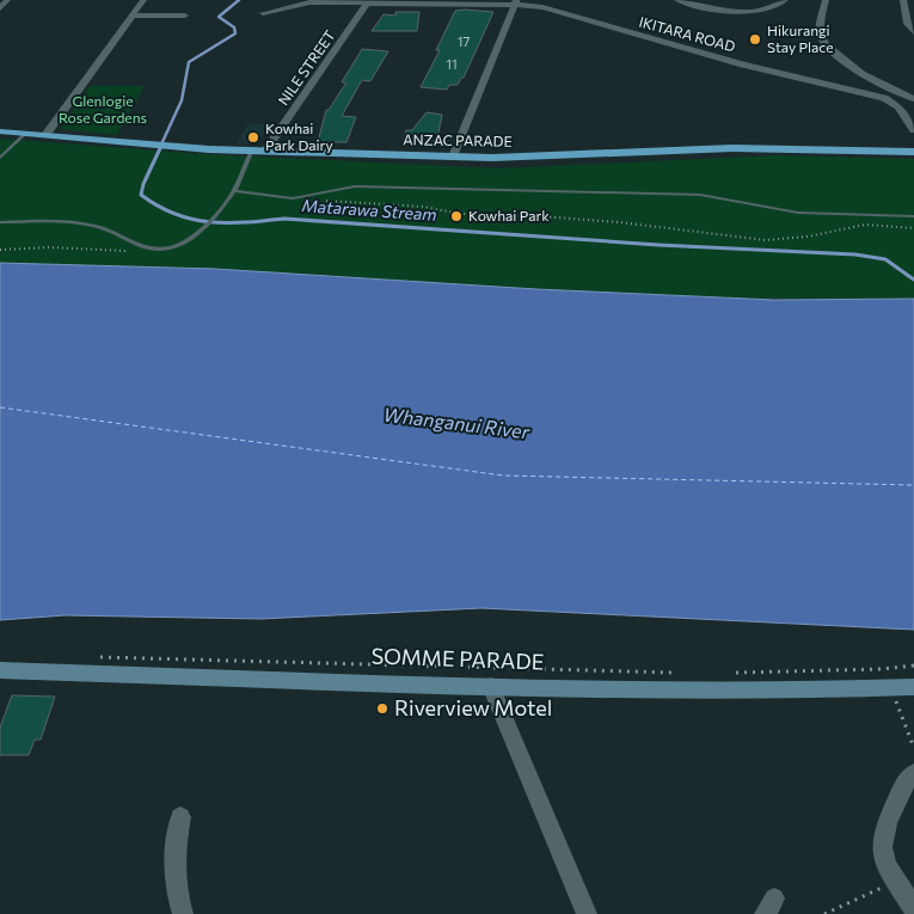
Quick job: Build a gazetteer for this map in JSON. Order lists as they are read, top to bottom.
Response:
{
  "streets": {
    "main road": ["ANZAC PARADE", "SOMME PARADE"],
    "street": ["IKITARA ROAD", "NILE STREET"]
  },
  "crossings": [
    ["IKITARA ROAD", "NILE STREET"],
    ["NILE STREET", "ANZAC PARADE"]
  ],
  "water": ["Matarawa Stream", "Whanganui River"],
  "parks": ["Glenlogie Rose Gardens"],
  "places": [
    "Hikurangi Stay Place",
    "Kowhai Park Dairy",
    "Kowhai Park",
    "Riverview Motel"
  ],
  "house_numbers": ["17", "11"]
}
